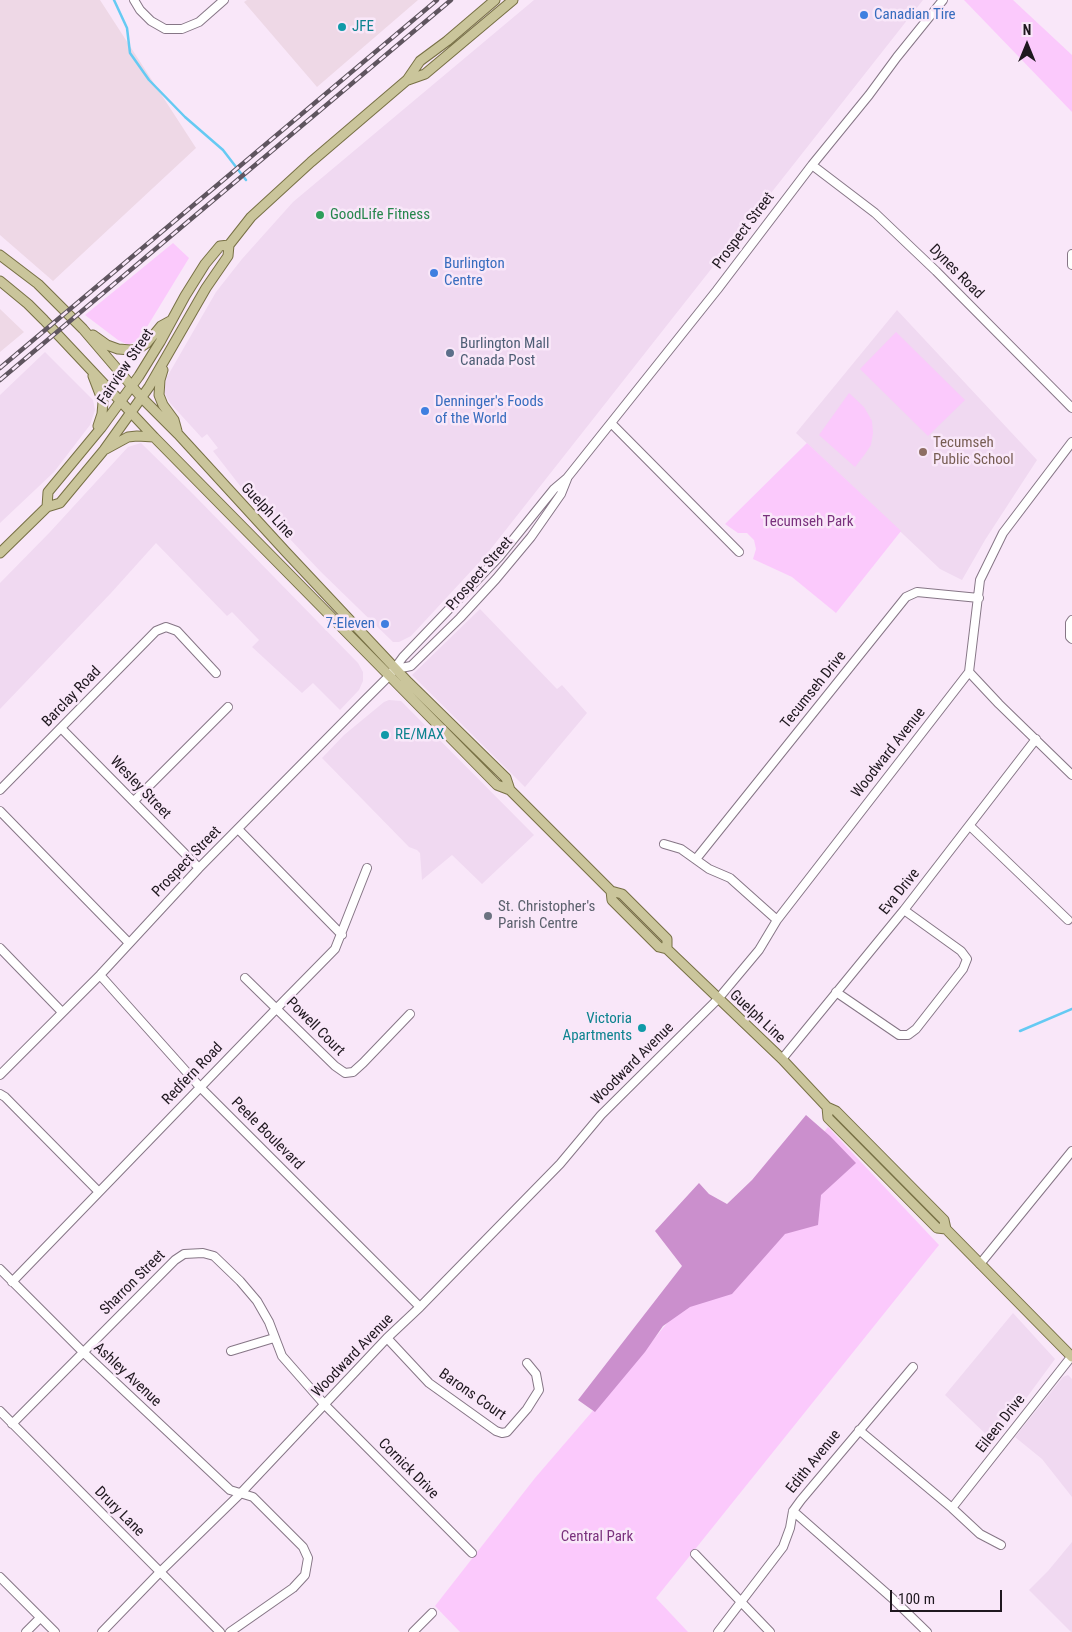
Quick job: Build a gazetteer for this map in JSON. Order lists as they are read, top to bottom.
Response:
{
  "streets": {
    "main road": ["Fairview Street", "Guelph Line"],
    "street": [
      "Prospect Street",
      "Dynes Road",
      "Tecumseh Drive",
      "Barclay Road",
      "Woodward Avenue",
      "Wesley Street",
      "Eva Drive",
      "Powell Court",
      "Redfern Road",
      "Peele Boulevard",
      "Sharron Street",
      "Ashley Avenue",
      "Barons Court",
      "Eileen Drive",
      "Edith Avenue",
      "Cornick Drive",
      "Drury Lane"
    ]
  },
  "crossings": [
    ["Prospect Street", "Dynes Road"],
    ["Prospect Street", "Guelph Line"],
    ["Prospect Street", "Wesley Street"],
    ["Prospect Street", "Peele Boulevard"],
    ["Fairview Street", "Guelph Line"],
    ["Guelph Line", "Woodward Avenue"],
    ["Guelph Line", "Eva Drive"],
    ["Guelph Line", "Eileen Drive"],
    ["Barclay Road", "Wesley Street"],
    ["Woodward Avenue", "Peele Boulevard"],
    ["Woodward Avenue", "Sharron Street"],
    ["Woodward Avenue", "Ashley Avenue"],
    ["Woodward Avenue", "Barons Court"],
    ["Woodward Avenue", "Cornick Drive"],
    ["Woodward Avenue", "Drury Lane"],
    ["Powell Court", "Redfern Road"],
    ["Redfern Road", "Peele Boulevard"],
    ["Redfern Road", "Ashley Avenue"],
    ["Sharron Street", "Ashley Avenue"],
    ["Sharron Street", "Cornick Drive"],
    ["Sharron Street", "Drury Lane"]
  ],
  "parks": ["Tecumseh Park", "Central Park"],
  "places": [
    "Canadian Tire",
    "JFE",
    "GoodLife Fitness",
    "Burlington Centre",
    "Burlington Mall Canada Post",
    "Denninger's Foods of the World",
    "Tecumseh Public School",
    "7-Eleven",
    "RE/MAX",
    "St. Christopher's Parish Centre",
    "Victoria Apartments"
  ],
  "scale_bar": "100 m",
  "north": "top"
}
